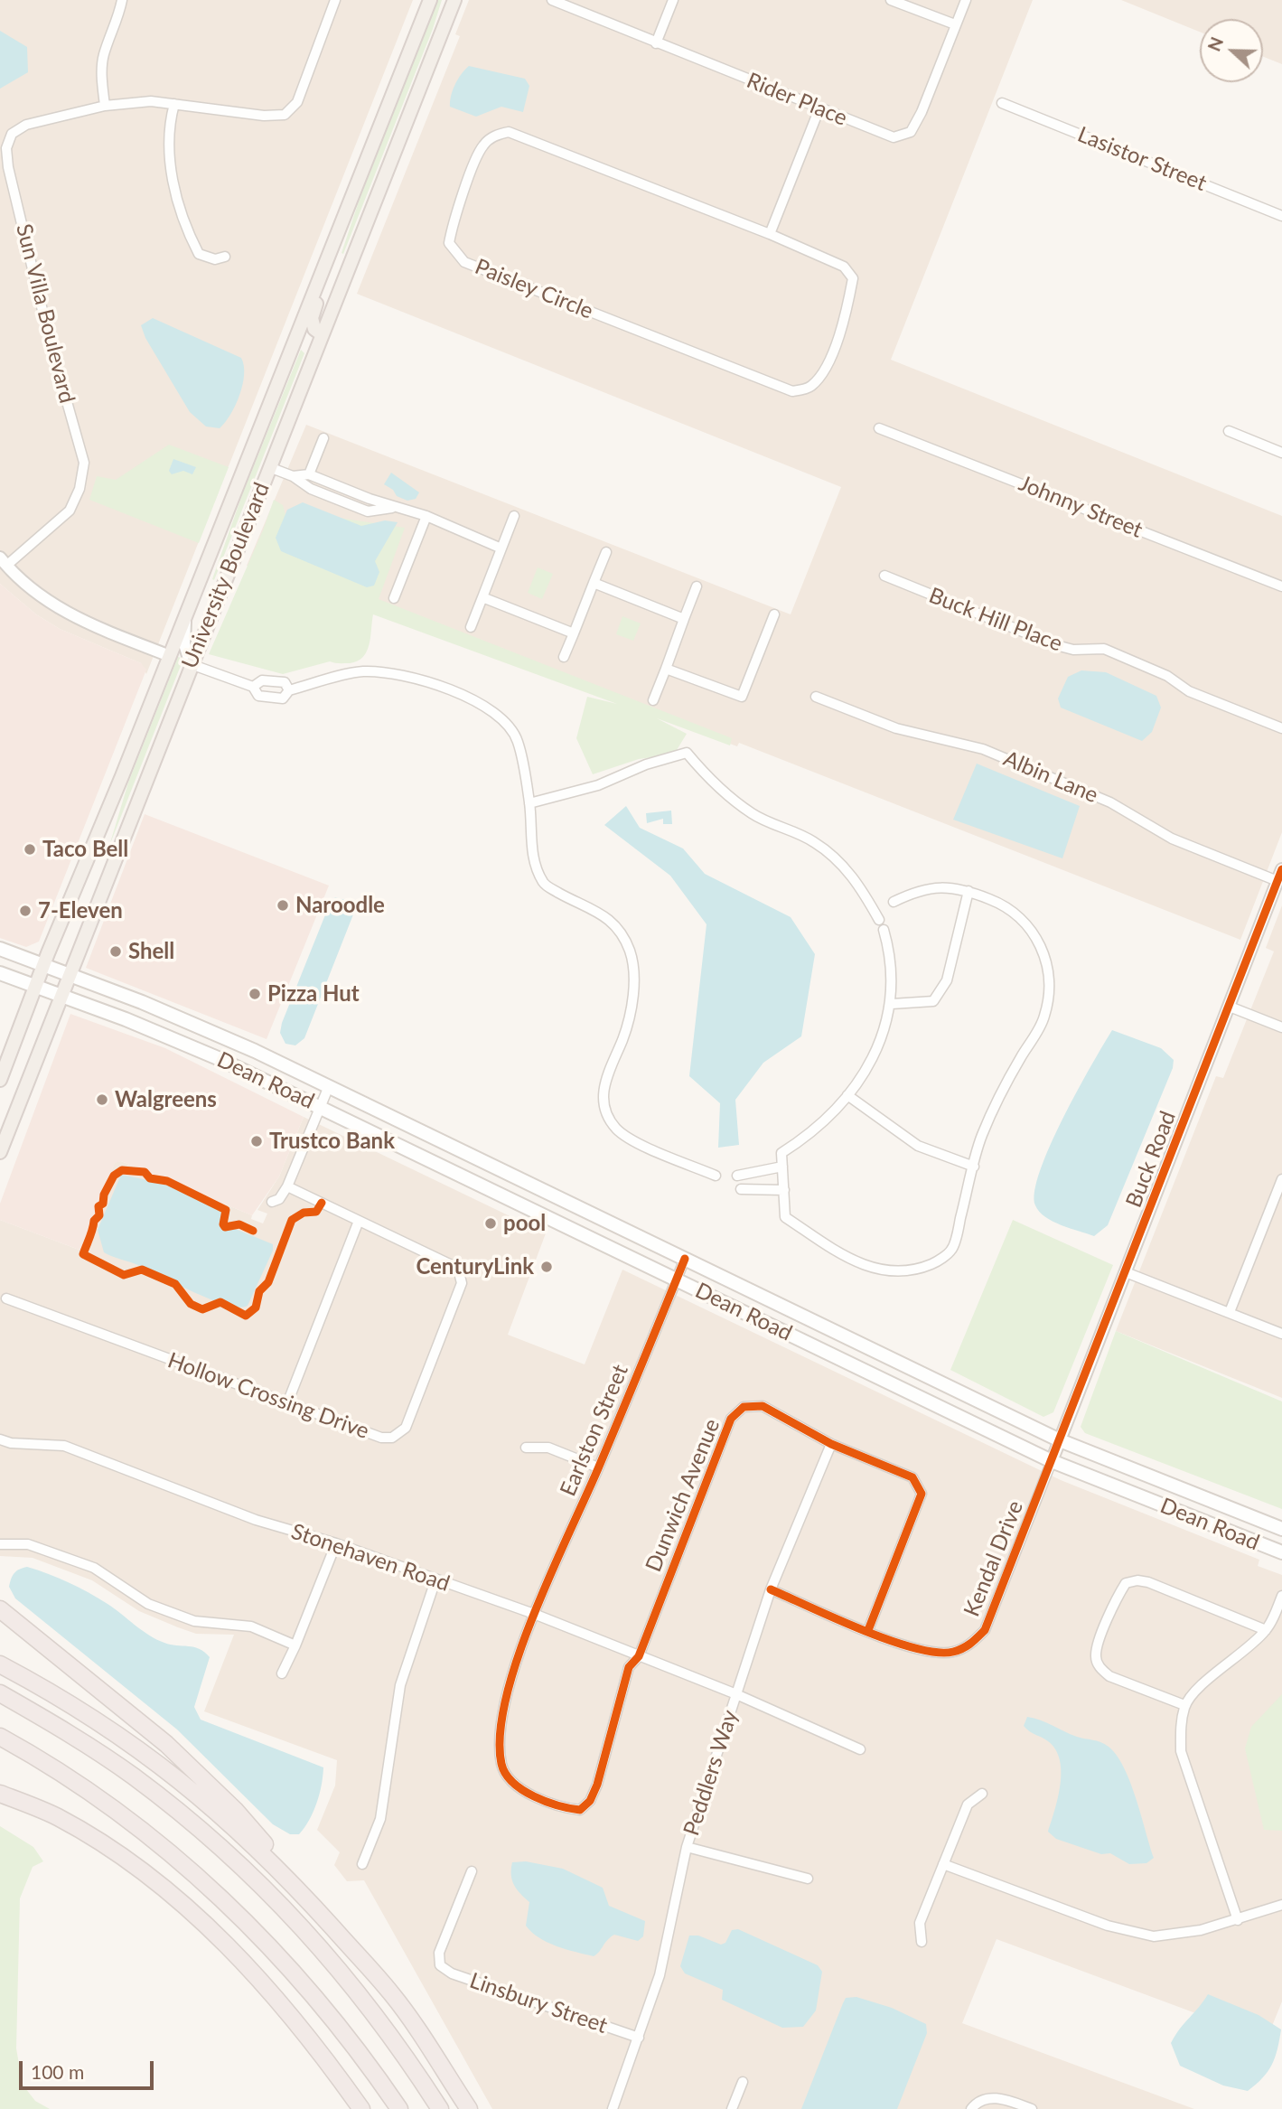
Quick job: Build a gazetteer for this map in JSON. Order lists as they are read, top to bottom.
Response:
{
  "streets": {
    "main road": ["University Boulevard", "Dean Road"],
    "street": [
      "Rider Place",
      "Lasistor Street",
      "Paisley Circle",
      "Sun Villa Boulevard",
      "Johnny Street",
      "Buck Hill Place",
      "Albin Lane",
      "Buck Road",
      "Hollow Crossing Drive",
      "Earlston Street",
      "Dunwich Avenue",
      "Stonehaven Road",
      "Kendal Drive",
      "Peddlers Way",
      "Linsbury Street"
    ]
  },
  "crossings": [
    ["University Boulevard", "Dean Road"],
    ["Albin Lane", "Buck Road"],
    ["Dean Road", "Buck Road"],
    ["Dean Road", "Earlston Street"],
    ["Dean Road", "Kendal Drive"],
    ["Buck Road", "Kendal Drive"],
    ["Earlston Street", "Dunwich Avenue"],
    ["Earlston Street", "Stonehaven Road"],
    ["Dunwich Avenue", "Stonehaven Road"],
    ["Dunwich Avenue", "Kendal Drive"],
    ["Dunwich Avenue", "Peddlers Way"],
    ["Stonehaven Road", "Peddlers Way"],
    ["Kendal Drive", "Peddlers Way"],
    ["Peddlers Way", "Linsbury Street"]
  ],
  "places": [
    "Taco Bell",
    "Naroodle",
    "7-Eleven",
    "Shell",
    "Pizza Hut",
    "Walgreens",
    "Trustco Bank",
    "pool",
    "CenturyLink"
  ],
  "scale_bar": "100 m",
  "north": "left"
}
